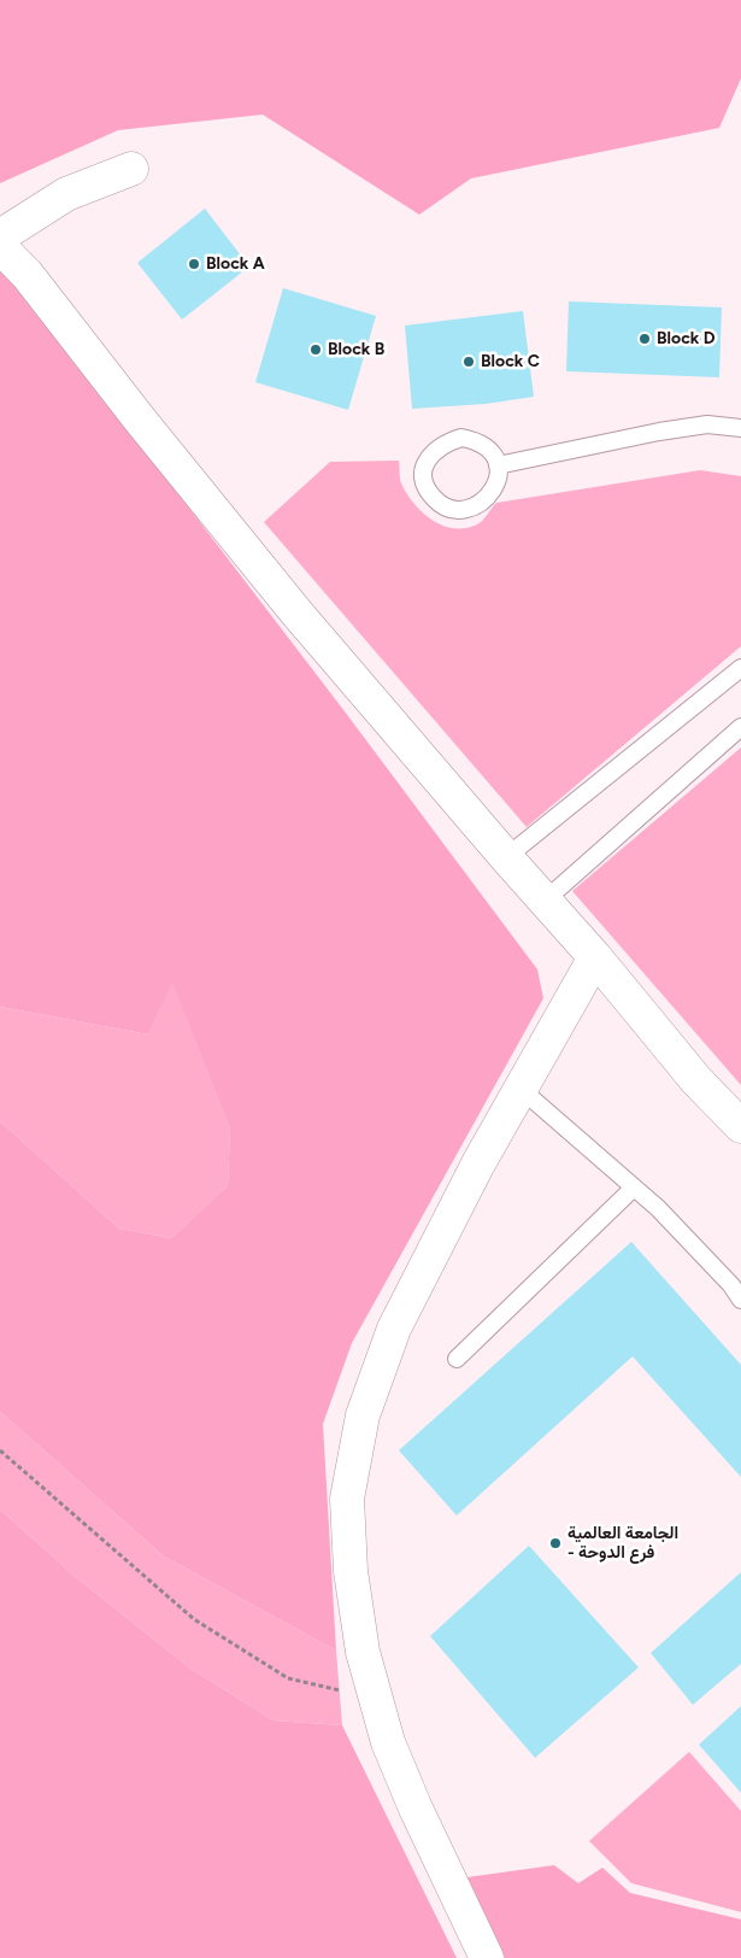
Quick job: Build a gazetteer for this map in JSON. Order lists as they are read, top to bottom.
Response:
{
  "places": [
    "Block A",
    "Block D",
    "Block B",
    "Block C",
    "الجامعة العالمية - فرع الدوحة"
  ]
}
